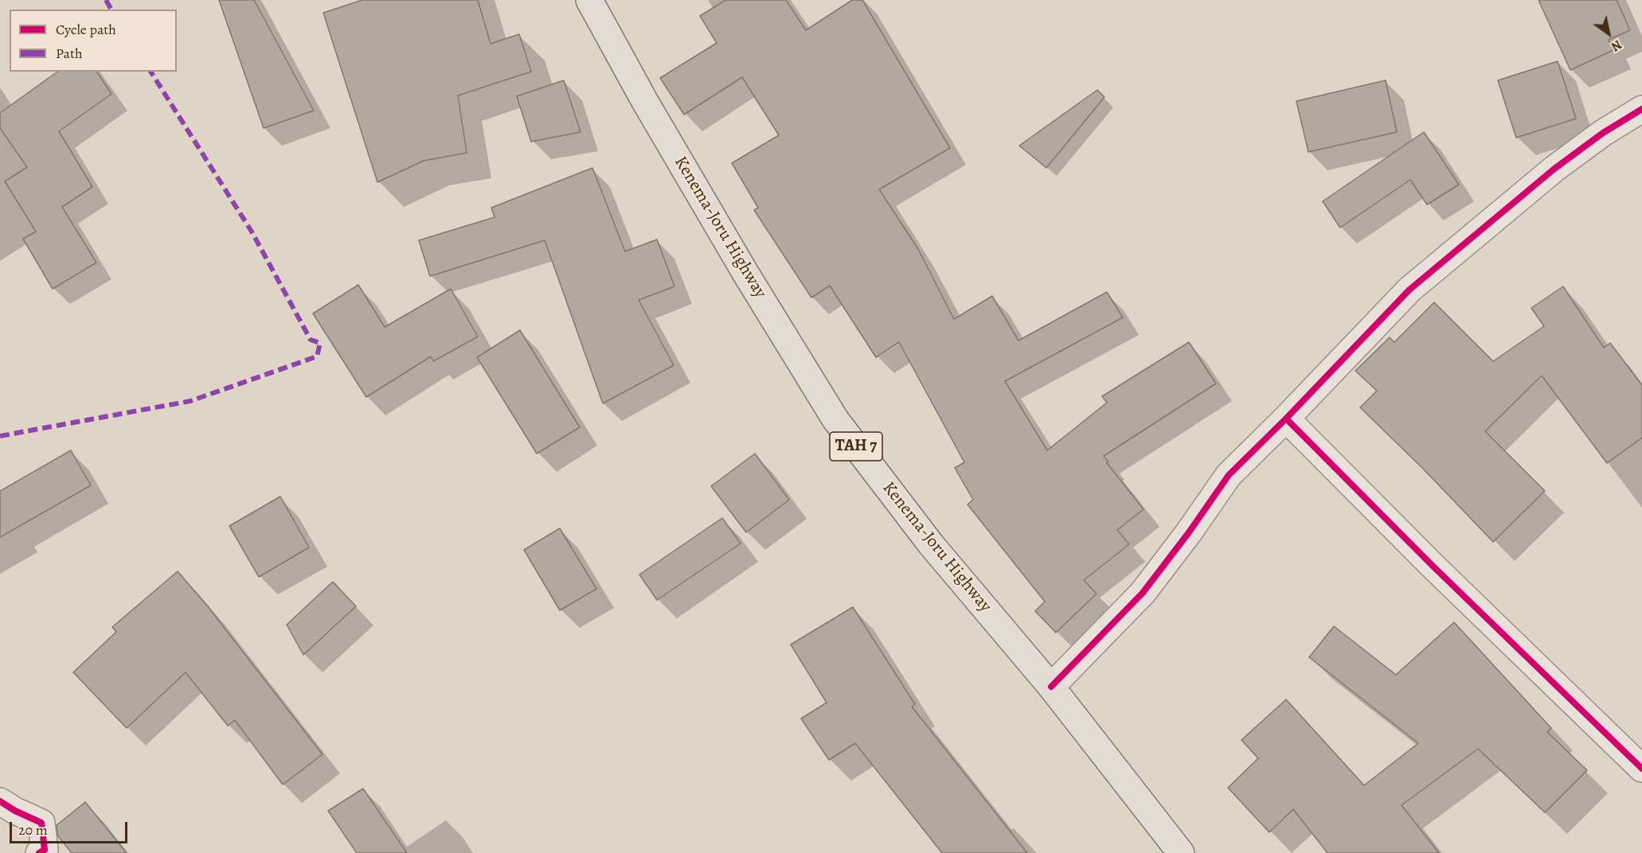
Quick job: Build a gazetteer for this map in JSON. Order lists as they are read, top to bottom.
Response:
{
  "streets": {
    "highway": ["Kenema-Joru Highway", "TAH 7"]
  },
  "legend": ["Cycle path", "Path"],
  "scale_bar": "20 m",
  "north": "bottom right"
}
